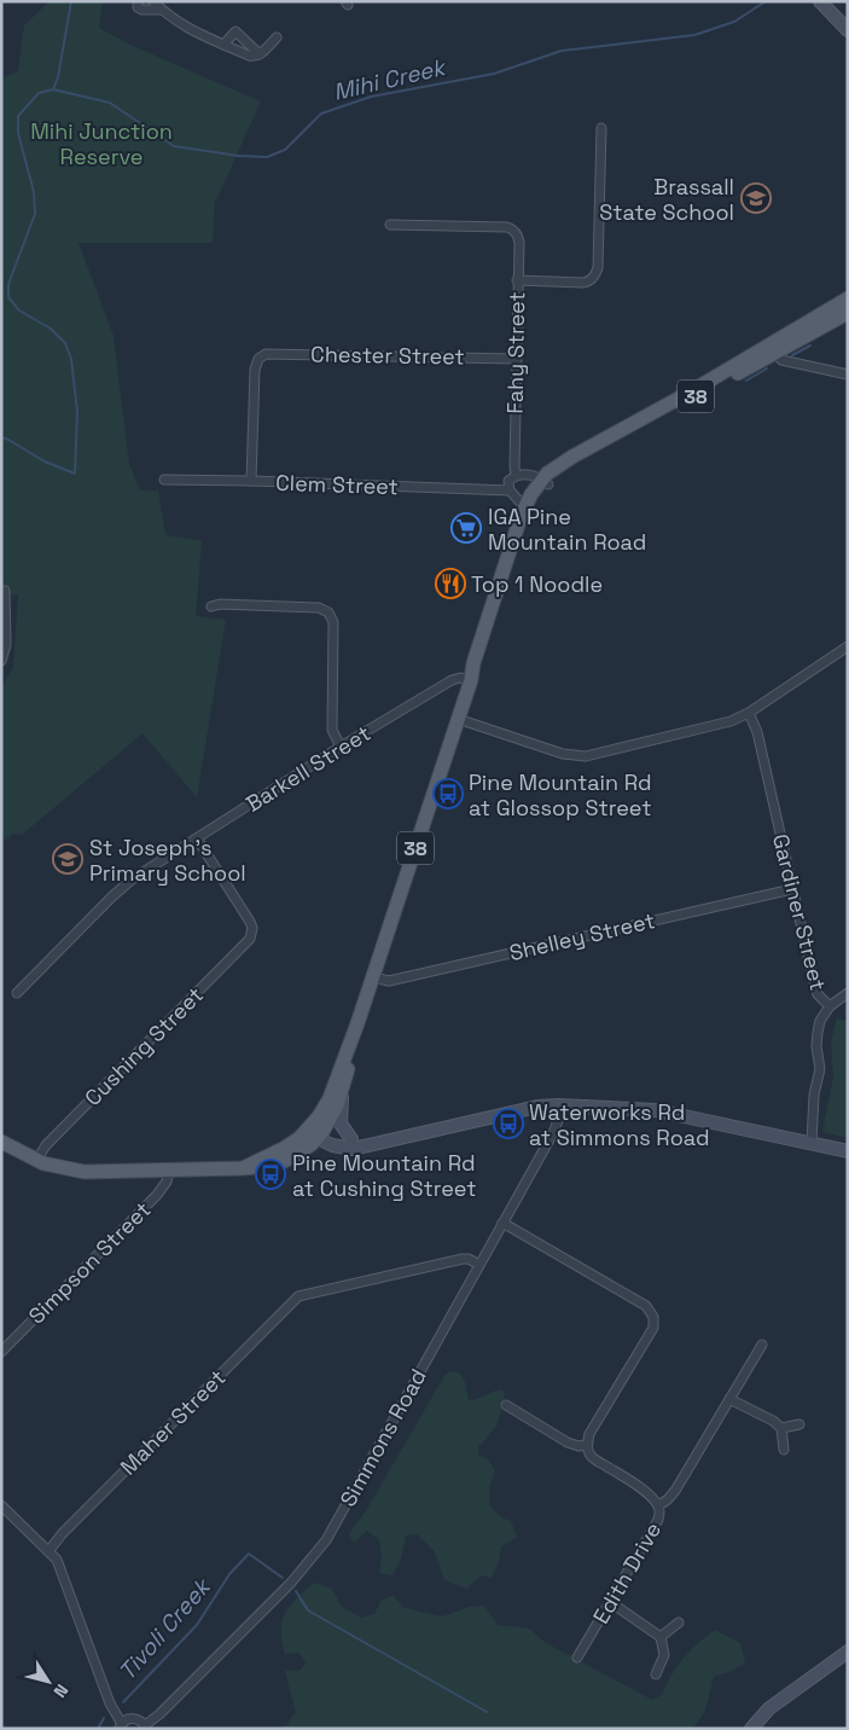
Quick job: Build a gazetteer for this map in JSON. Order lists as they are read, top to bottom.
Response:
{
  "streets": {
    "main road": ["38"],
    "street": [
      "Fahy Street",
      "Chester Street",
      "Clem Street",
      "Barkell Street",
      "Gardiner Street",
      "Shelley Street",
      "Cushing Street",
      "Simpson Street",
      "Maher Street",
      "Simmons Road",
      "Edith Drive"
    ]
  },
  "crossings": [
    ["Fahy Street", "Chester Street"],
    ["Chester Street", "Clem Street"],
    ["38", "Barkell Street"],
    ["38", "Shelley Street"],
    ["38", "Cushing Street"],
    ["38", "Simpson Street"],
    ["Barkell Street", "Cushing Street"],
    ["Gardiner Street", "Shelley Street"],
    ["Maher Street", "Simmons Road"]
  ],
  "water": ["Mihi Creek", "Tivoli Creek"],
  "parks": ["Mihi Junction Reserve"],
  "places": {
    "school or university": ["Brassall State School", "St Joseph's Primary School"],
    "supermarket": ["IGA Pine Mountain Road"],
    "restaurant": ["Top 1 Noodle"],
    "bus stop": ["Pine Mountain Rd at Glossop Street", "Waterworks Rd at Simmons Road", "Pine Mountain Rd at Cushing Street"]
  },
  "north": "bottom right"
}
